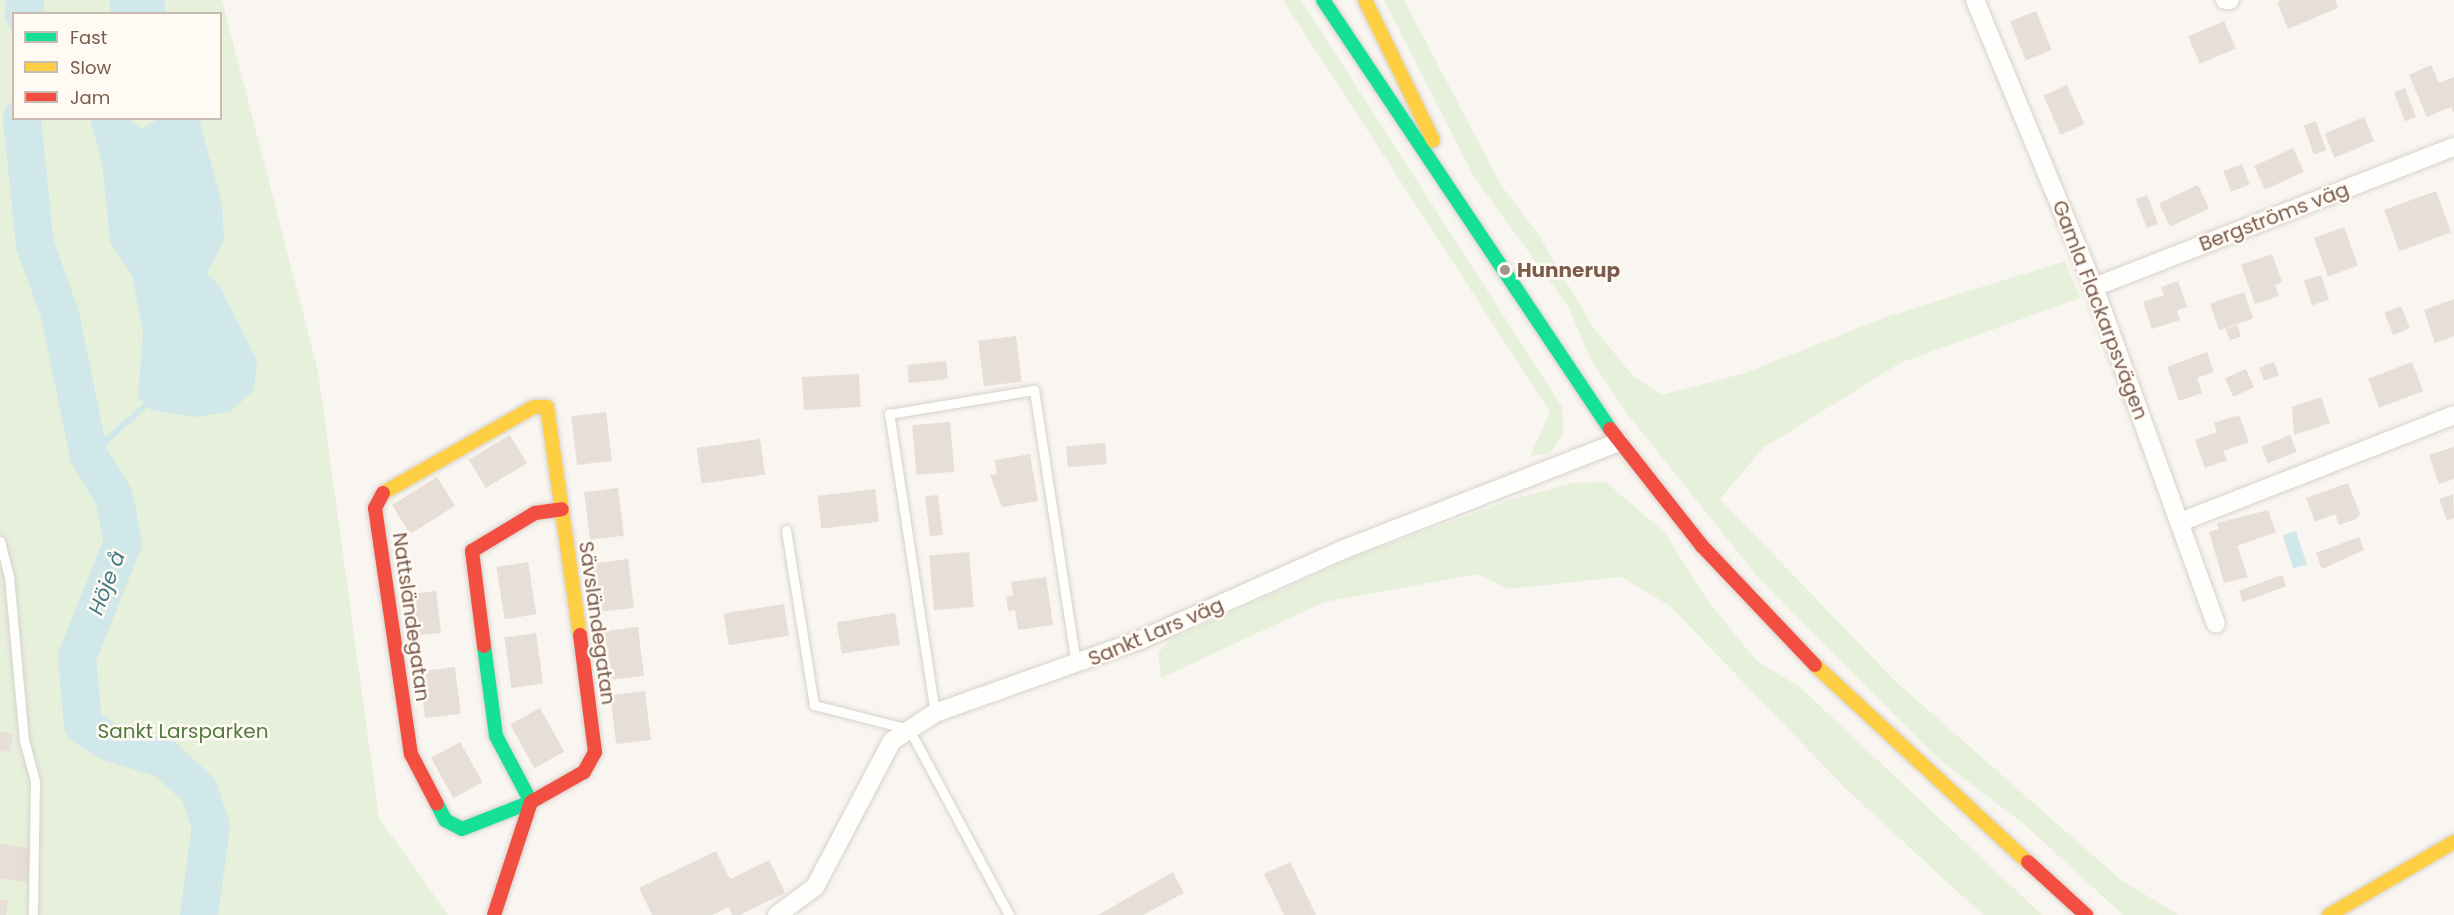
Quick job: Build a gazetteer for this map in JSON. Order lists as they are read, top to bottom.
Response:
{
  "streets": {
    "main road": ["Nattsländegatan", "Sävsländegatan"],
    "street": ["Bergströms väg", "Gamla Flackarpsvägen", "Sankt Lars väg"]
  },
  "crossings": [
    ["Bergströms väg", "Gamla Flackarpsvägen"],
    ["Nattsländegatan", "Sävsländegatan"]
  ],
  "water": ["Höje å"],
  "parks": ["Sankt Larsparken"],
  "places": ["Hunnerup"],
  "legend": ["Fast", "Slow", "Jam"]
}
